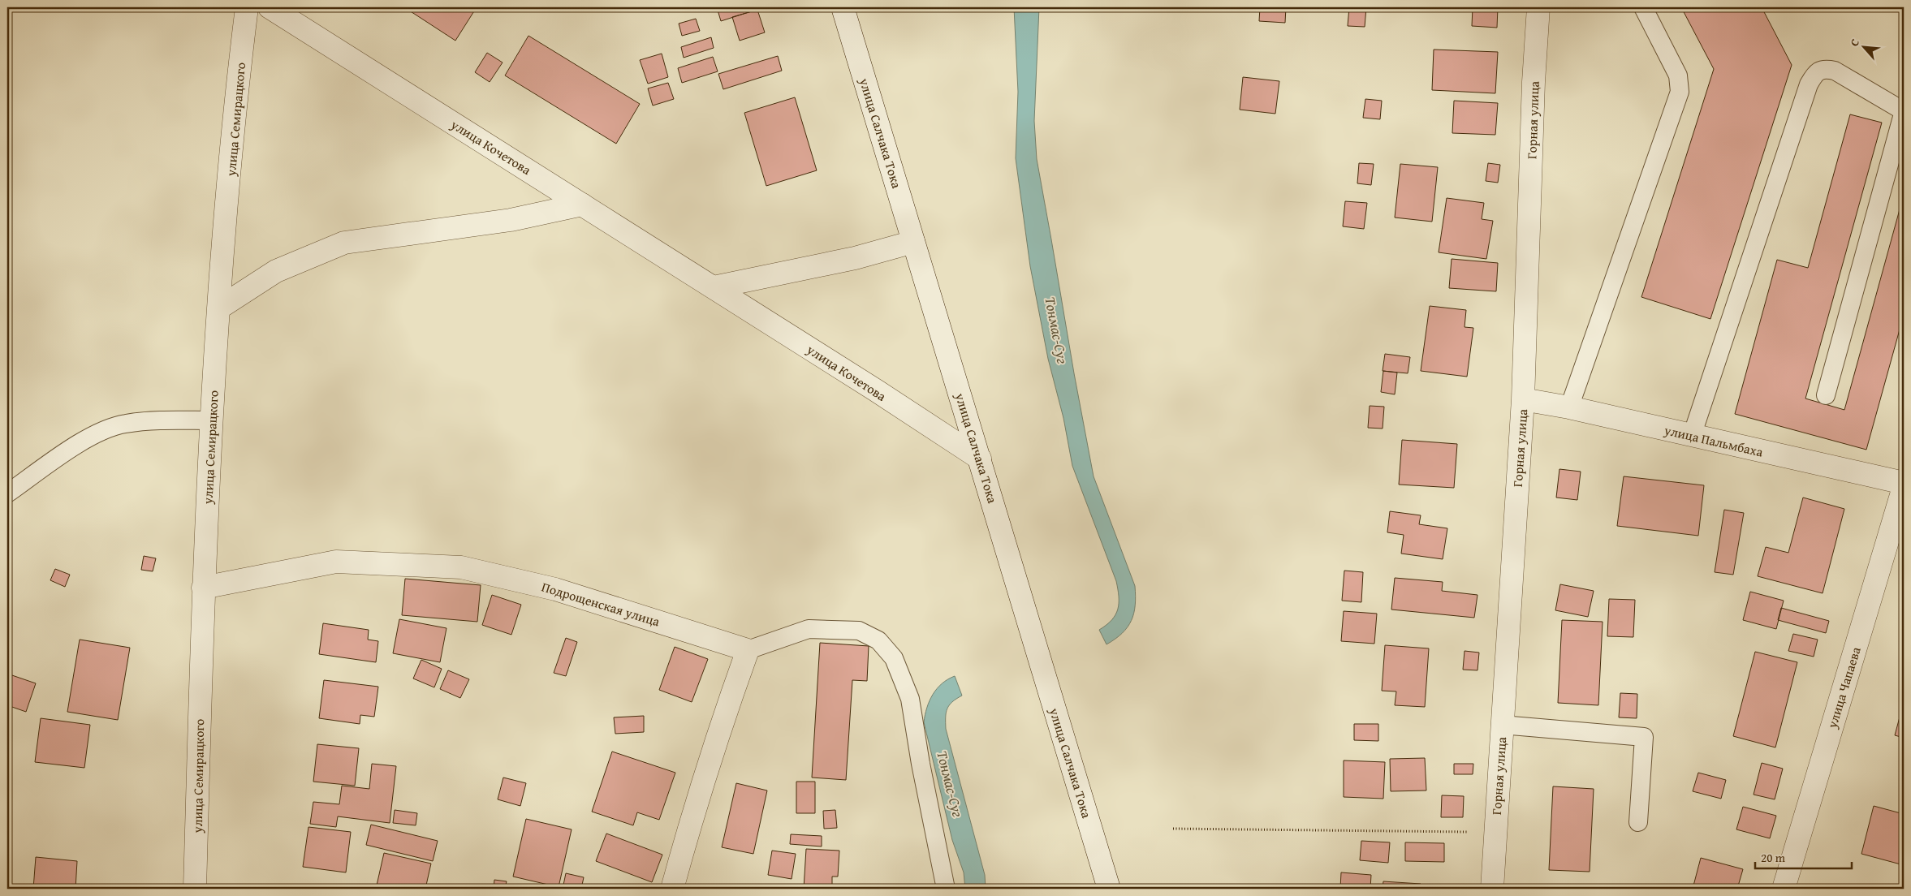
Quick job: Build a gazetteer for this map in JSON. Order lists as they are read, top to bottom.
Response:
{
  "streets": {
    "street": [
      "улица Семирацкого",
      "Горная улица",
      "улица Салчака Тока",
      "улица Кочетова",
      "улица Пальмбаха",
      "Подрощенская улица",
      "улица Чапаева"
    ]
  },
  "crossings": [
    ["улица Семирацкого", "Подрощенская улица"],
    ["Горная улица", "улица Пальмбаха"],
    ["улица Салчака Тока", "улица Кочетова"]
  ],
  "water": ["Тонмас-Суг"],
  "scale_bar": "20 m",
  "north": "top left"
}
